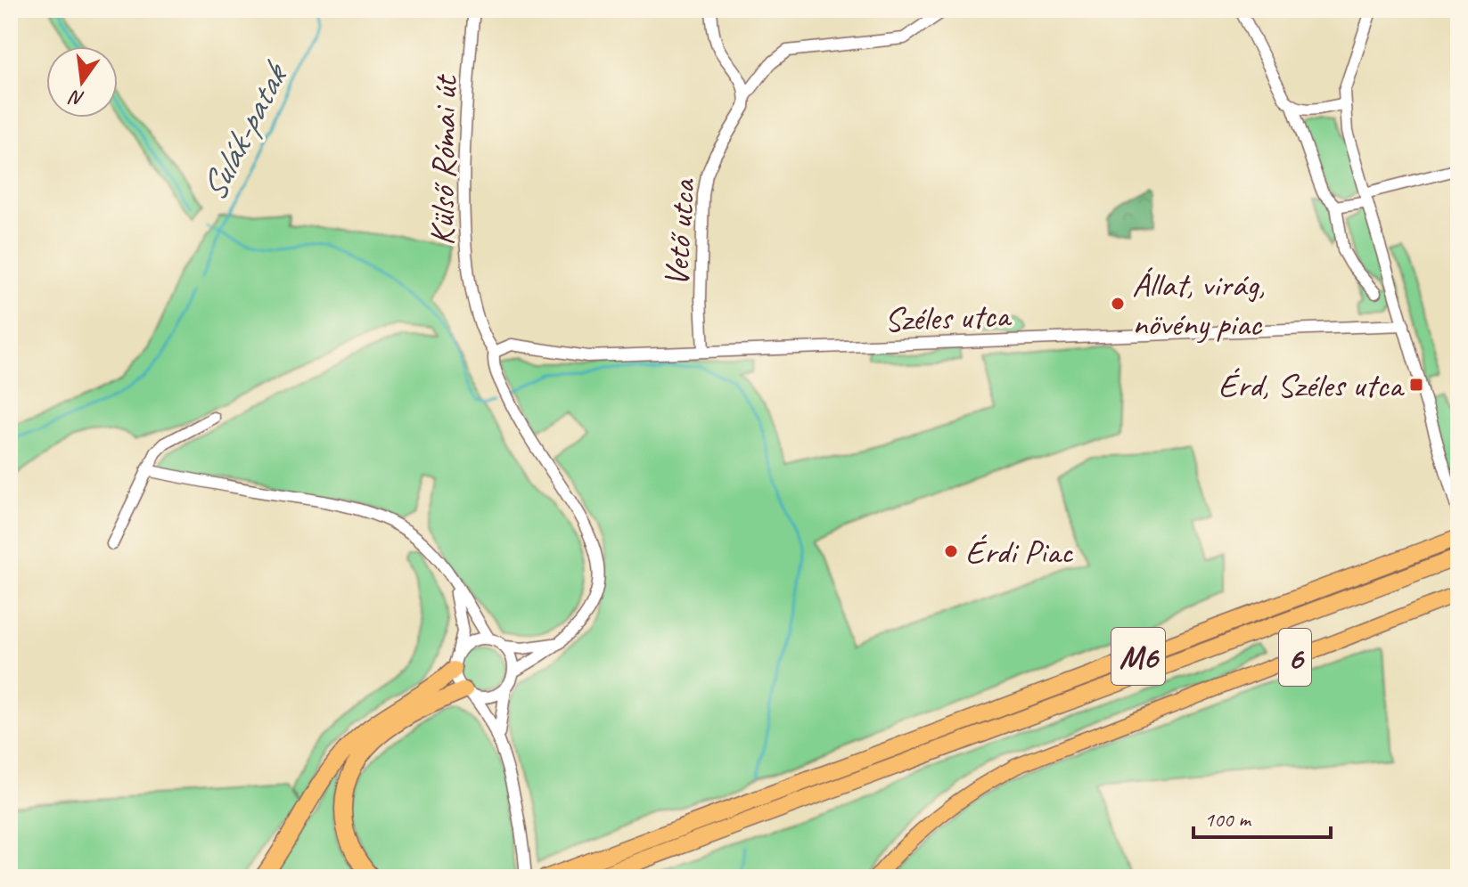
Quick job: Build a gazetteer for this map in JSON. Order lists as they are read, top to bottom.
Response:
{
  "streets": {
    "highway": ["M6"],
    "main road": ["6"],
    "street": ["Külső Római út", "Vető utca", "Széles utca"]
  },
  "crossings": [
    ["Külső Római út", "Széles utca"],
    ["Vető utca", "Széles utca"]
  ],
  "water": ["Sulák-patak"],
  "places": {
    "other": ["Állat, virág, növény piac", "Érdi Piac"],
    "transit": ["Érd, Széles utca"]
  },
  "scale_bar": "100 m",
  "north": "bottom"
}
